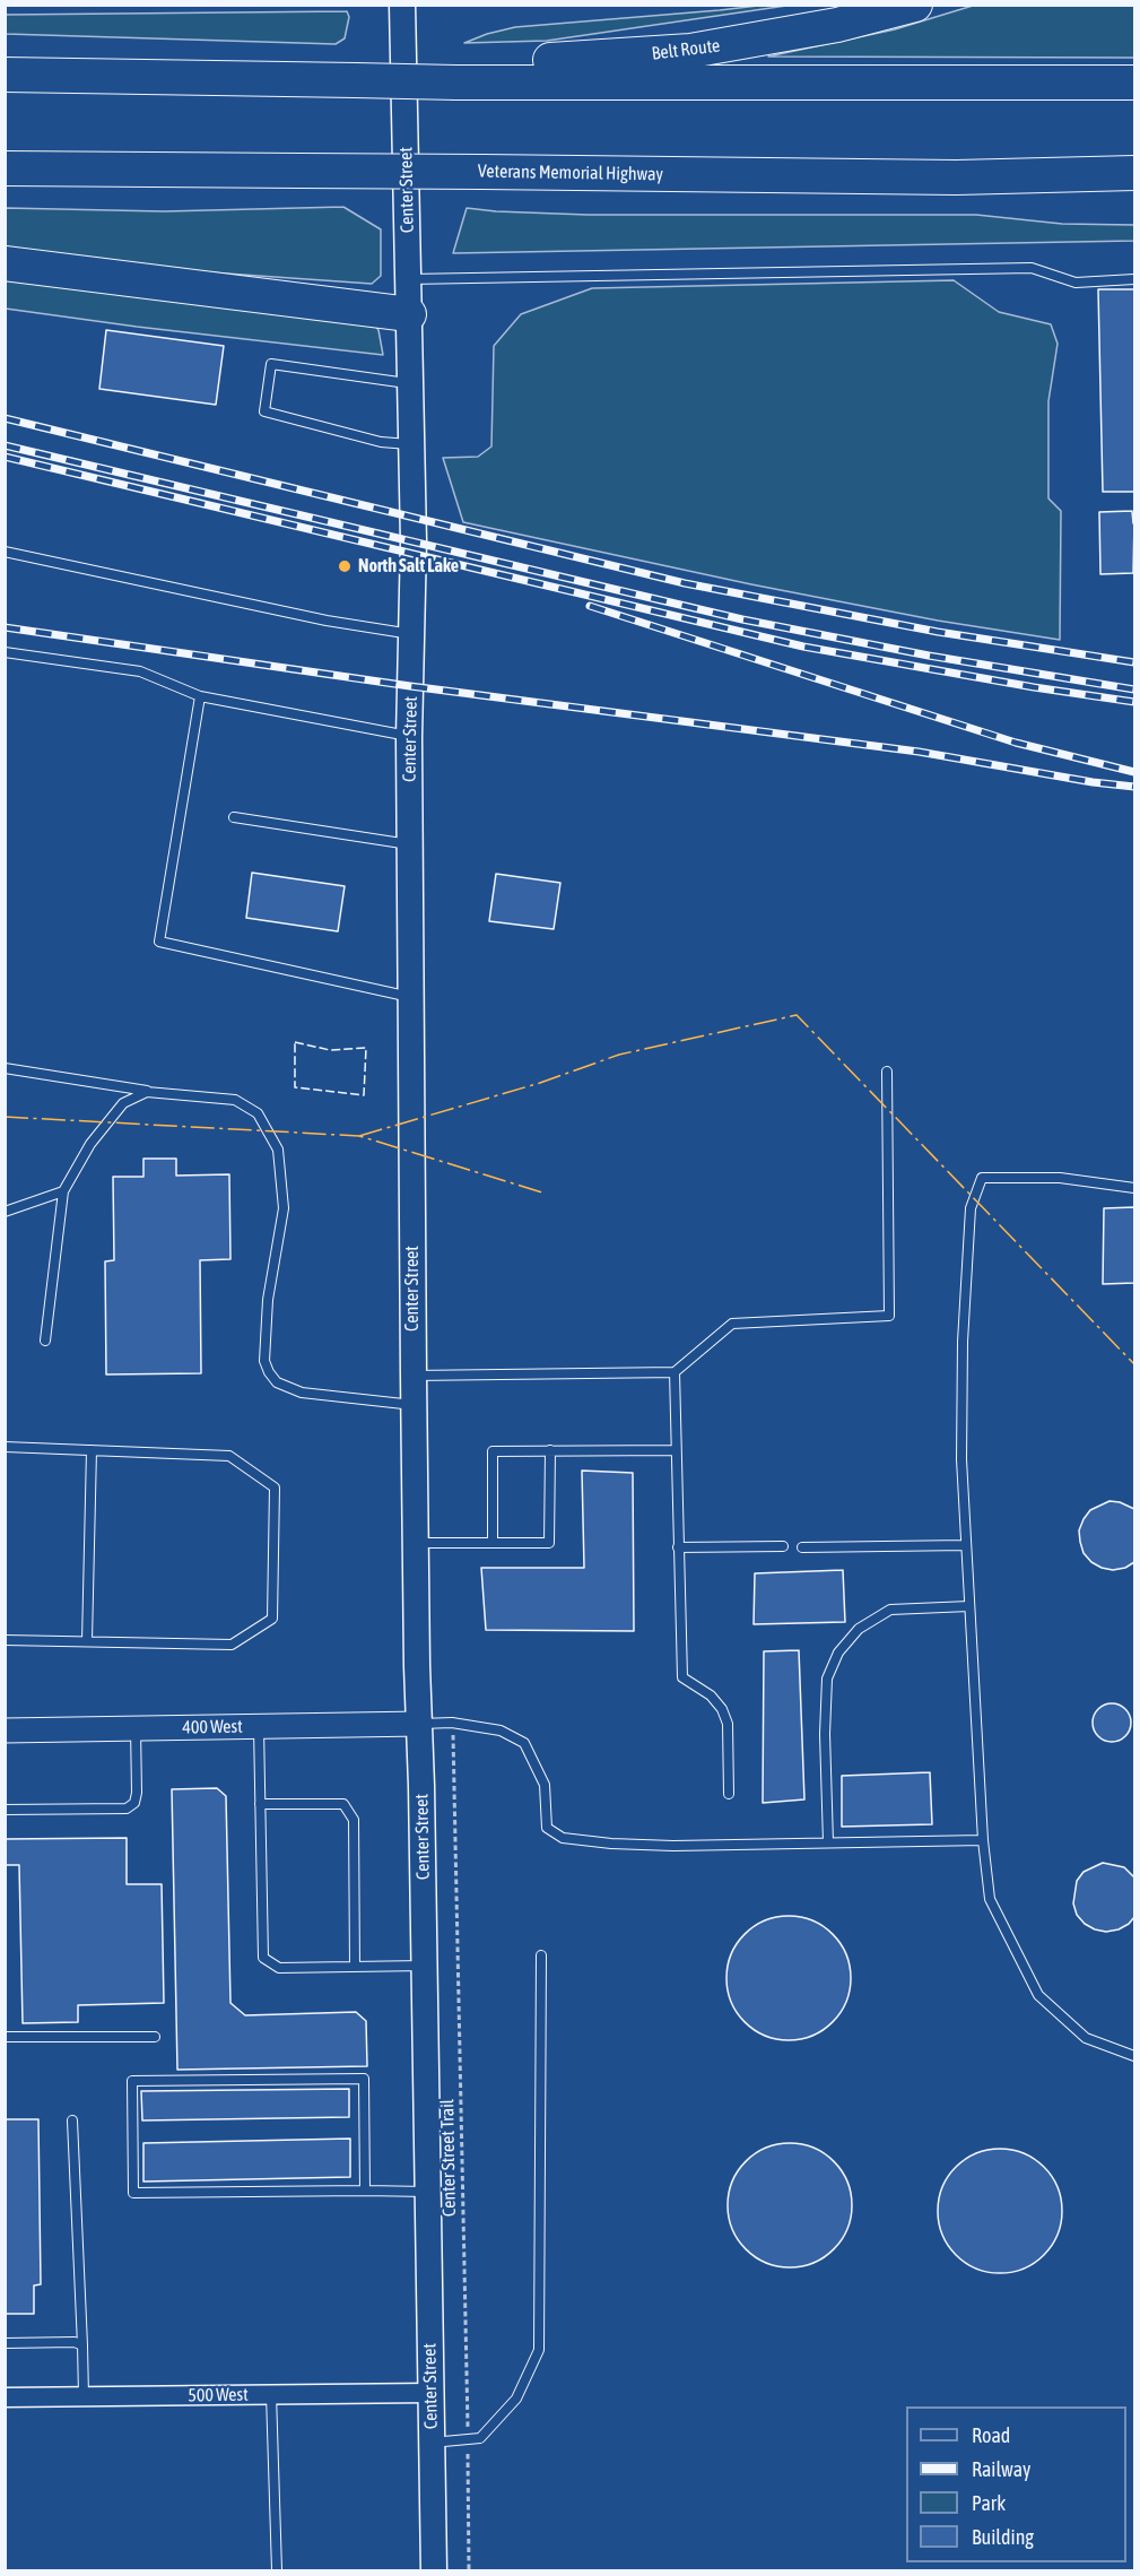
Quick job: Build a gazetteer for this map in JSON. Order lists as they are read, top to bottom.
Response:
{
  "streets": {
    "highway": ["Belt Route", "Veterans Memorial Highway"],
    "main road": ["Center Street"],
    "street": ["400 West", "500 West"],
    "path": ["Center Street Trail"]
  },
  "crossings": [
    ["Center Street", "400 West"],
    ["Center Street", "500 West"]
  ],
  "places": ["North Salt Lake"],
  "legend": [
    "Road",
    "Railway",
    "Park",
    "Building"
  ]
}
